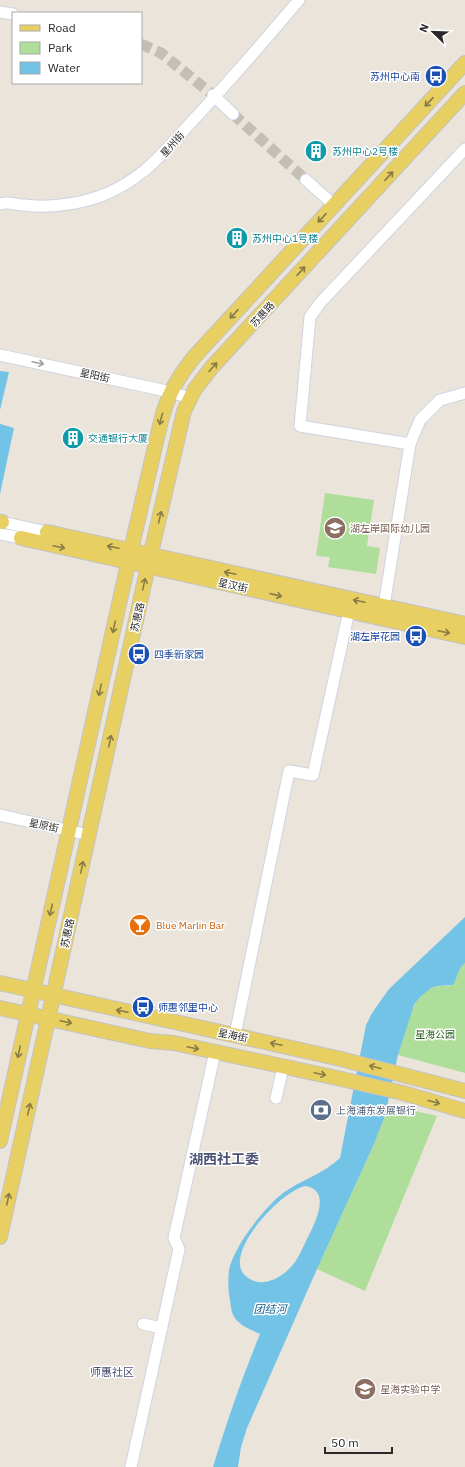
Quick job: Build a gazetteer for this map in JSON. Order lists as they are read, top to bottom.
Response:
{
  "streets": {
    "main road": ["苏惠路", "星汉街", "星海街"],
    "street": ["星州街", "星阳街", "星原街"]
  },
  "crossings": [
    ["苏惠路", "星阳街"],
    ["苏惠路", "星汉街"],
    ["苏惠路", "星原街"],
    ["苏惠路", "星海街"]
  ],
  "one_way": ["星阳街"],
  "districts": ["湖西社工委", "师惠社区"],
  "water": ["团结河"],
  "parks": ["星海公园"],
  "places": {
    "bus stop": [
      "苏州中心南",
      "湖左岸花园",
      "四季新家园",
      "师惠邻里中心"
    ],
    "building": ["苏州中心2号楼", "苏州中心1号楼", "交通银行大厦"],
    "school or university": ["湖左岸国际幼儿园", "星海实验中学"],
    "bar": ["Blue Marlin Bar"],
    "bank": ["上海浦东发展银行"]
  },
  "legend": ["Road", "Park", "Water"],
  "scale_bar": "50 m",
  "north": "top left"
}
